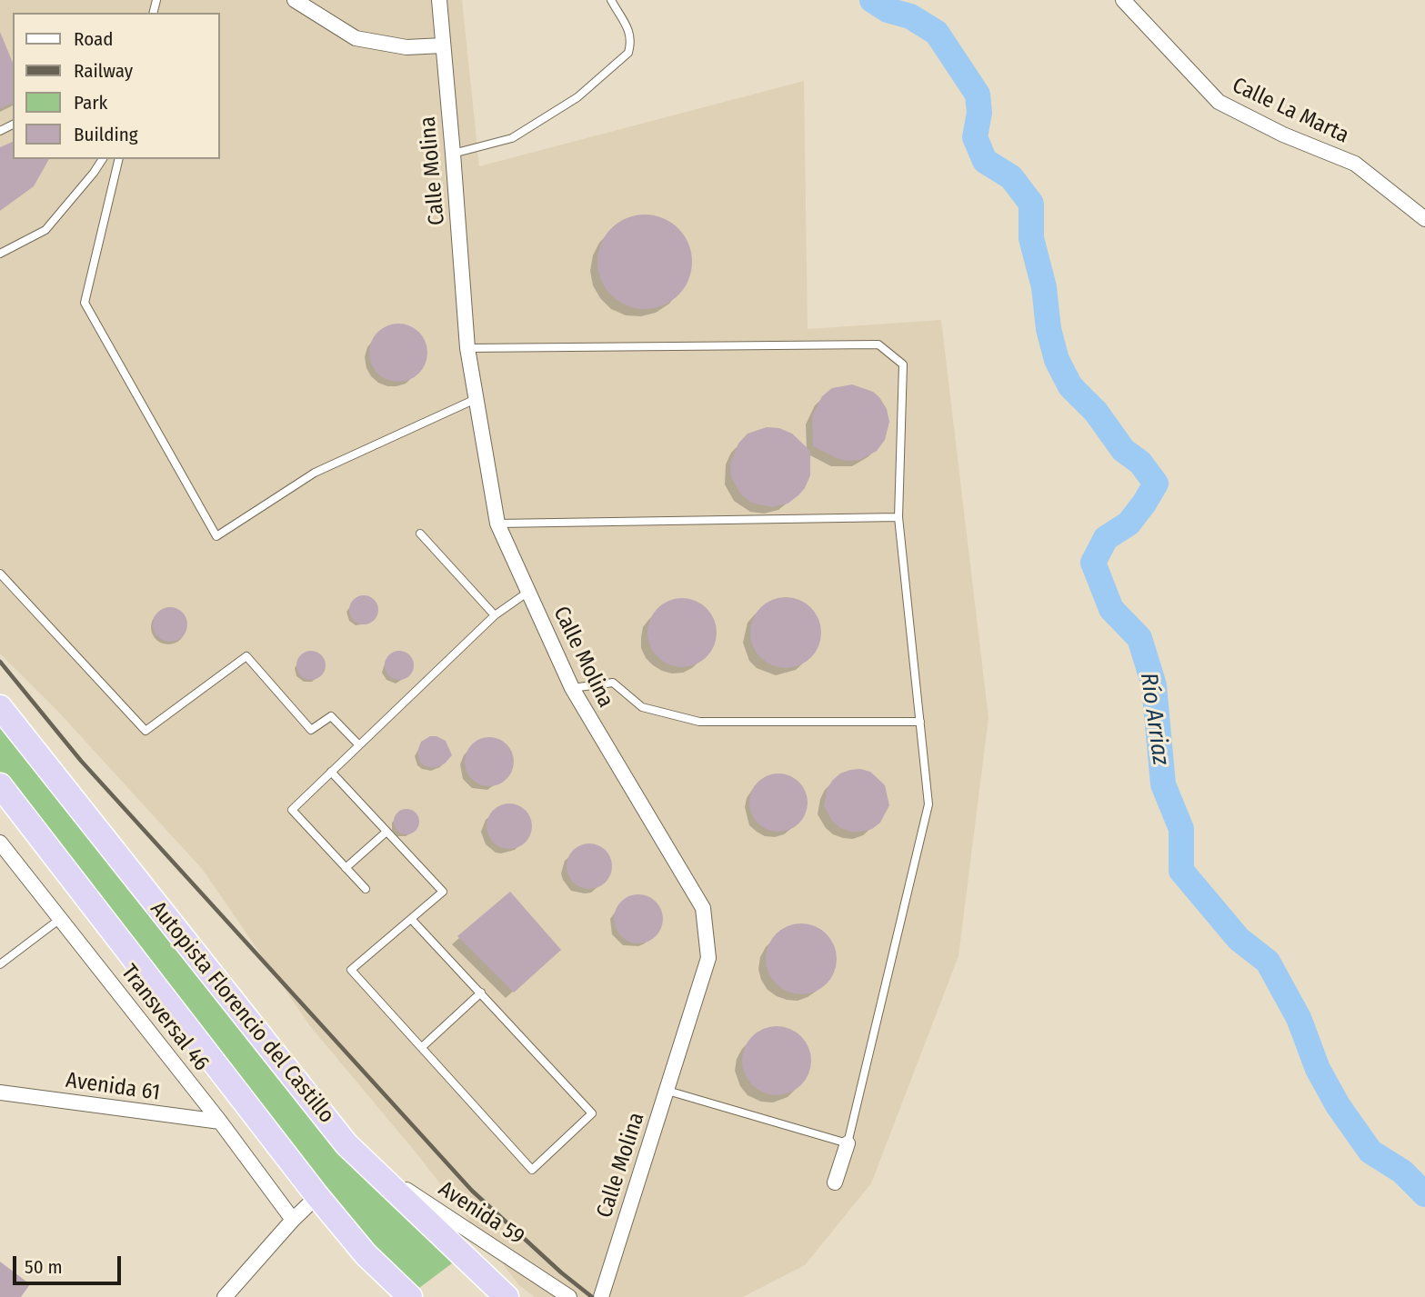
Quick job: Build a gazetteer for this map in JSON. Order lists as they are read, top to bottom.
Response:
{
  "streets": {
    "highway": ["Autopista Florencio del Castillo"],
    "street": [
      "Calle La Marta",
      "Calle Molina",
      "Transversal 46",
      "Avenida 61",
      "Avenida 59"
    ]
  },
  "crossings": [
    ["Autopista Florencio del Castillo", "Avenida 59"],
    ["Transversal 46", "Avenida 61"]
  ],
  "water": ["Río Arriaz"],
  "legend": [
    "Road",
    "Railway",
    "Park",
    "Building"
  ],
  "scale_bar": "50 m"
}
